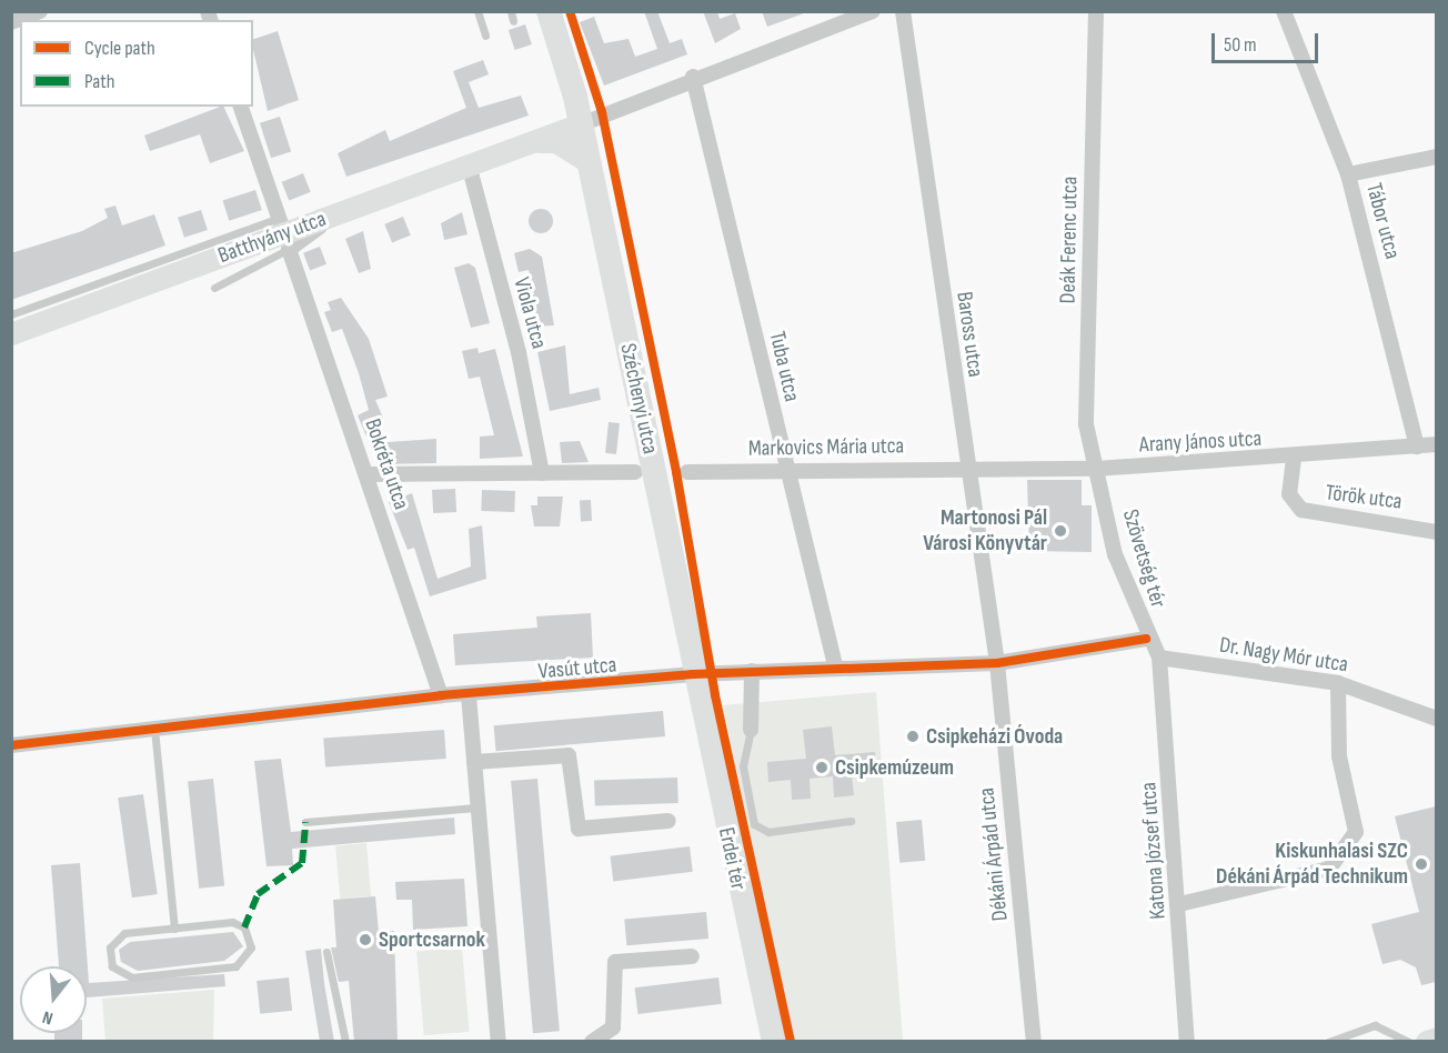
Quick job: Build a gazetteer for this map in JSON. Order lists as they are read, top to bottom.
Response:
{
  "streets": {
    "main road": ["Batthyány utca", "Széchenyi utca", "Erdei tér"],
    "street": [
      "Tábor utca",
      "Deák Ferenc utca",
      "Viola utca",
      "Baross utca",
      "Tuba utca",
      "Arany János utca",
      "Markovics Mária utca",
      "Bokréta utca",
      "Török utca",
      "Szövetség tér",
      "Dr. Nagy Mór utca",
      "Vasút utca",
      "Katona József utca",
      "Dékáni Árpád utca"
    ]
  },
  "crossings": [
    ["Tábor utca", "Arany János utca"],
    ["Batthyány utca", "Viola utca"],
    ["Batthyány utca", "Tuba utca"],
    ["Batthyány utca", "Széchenyi utca"],
    ["Batthyány utca", "Bokréta utca"],
    ["Deák Ferenc utca", "Arany János utca"],
    ["Deák Ferenc utca", "Szövetség tér"],
    ["Baross utca", "Arany János utca"],
    ["Baross utca", "Markovics Mária utca"],
    ["Baross utca", "Vasút utca"],
    ["Baross utca", "Dékáni Árpád utca"],
    ["Tuba utca", "Markovics Mária utca"],
    ["Tuba utca", "Vasút utca"],
    ["Széchenyi utca", "Vasút utca"],
    ["Széchenyi utca", "Erdei tér"],
    ["Arany János utca", "Markovics Mária utca"],
    ["Arany János utca", "Török utca"],
    ["Arany János utca", "Szövetség tér"],
    ["Bokréta utca", "Vasút utca"],
    ["Szövetség tér", "Dr. Nagy Mór utca"],
    ["Szövetség tér", "Vasút utca"],
    ["Szövetség tér", "Katona József utca"],
    ["Dr. Nagy Mór utca", "Katona József utca"],
    ["Vasút utca", "Dékáni Árpád utca"],
    ["Vasút utca", "Erdei tér"]
  ],
  "places": [
    "Martonosi Pál Városi Könyvtár",
    "Csipkeházi Óvoda",
    "Csipkemúzeum",
    "Kiskunhalasi SZC Dékáni Árpád Technikum",
    "Sportcsarnok"
  ],
  "legend": ["Cycle path", "Path"],
  "scale_bar": "50 m",
  "north": "bottom"
}
